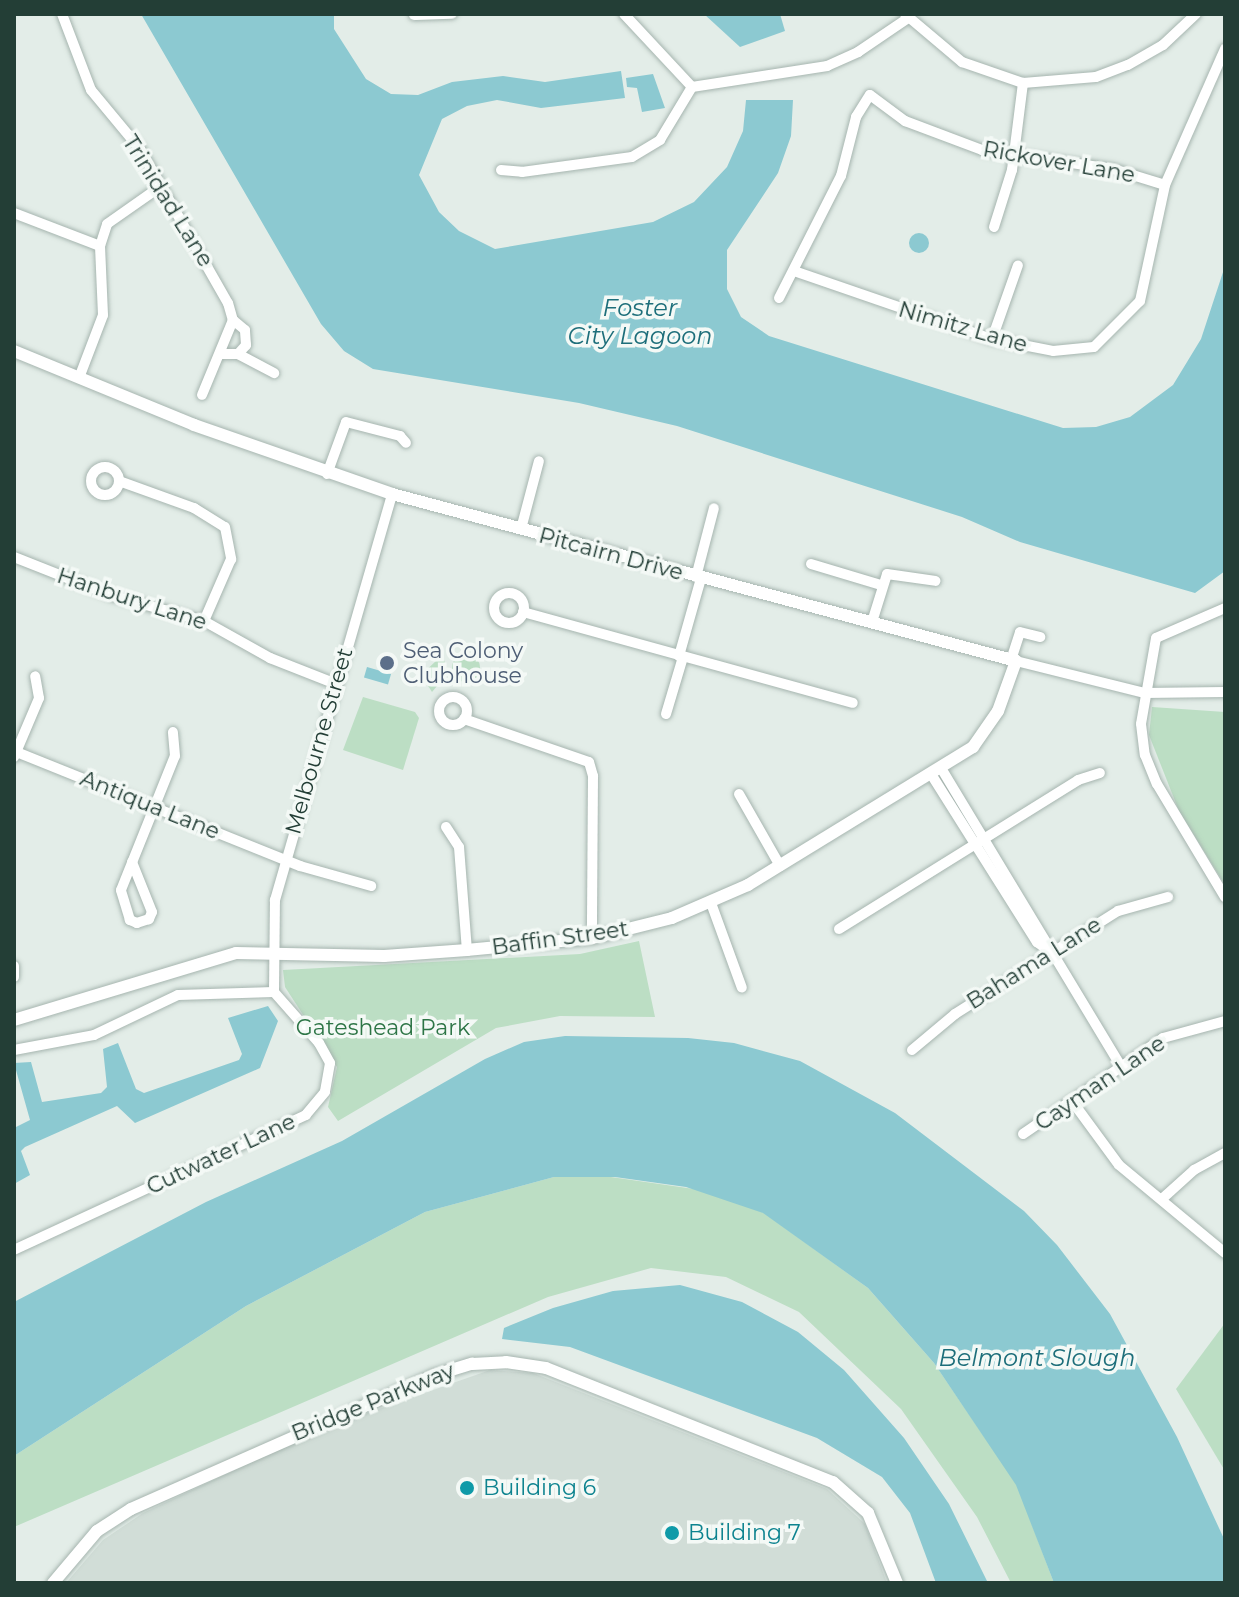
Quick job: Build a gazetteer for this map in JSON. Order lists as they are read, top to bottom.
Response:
{
  "streets": {
    "street": [
      "Rickover Lane",
      "Trinidad Lane",
      "Nimitz Lane",
      "Pitcairn Drive",
      "Hanbury Lane",
      "Melbourne Street",
      "Antiqua Lane",
      "Baffin Street",
      "Bahama Lane",
      "Cayman Lane",
      "Cutwater Lane",
      "Bridge Parkway"
    ]
  },
  "crossings": [
    ["Rickover Lane", "Nimitz Lane"],
    ["Pitcairn Drive", "Melbourne Street"],
    ["Pitcairn Drive", "Baffin Street"],
    ["Hanbury Lane", "Melbourne Street"],
    ["Melbourne Street", "Antiqua Lane"],
    ["Melbourne Street", "Baffin Street"],
    ["Melbourne Street", "Cutwater Lane"]
  ],
  "water": ["Foster City Lagoon", "Belmont Slough"],
  "parks": ["Gateshead Park"],
  "places": ["Sea Colony Clubhouse", "Building 6", "Building 7"]
}
